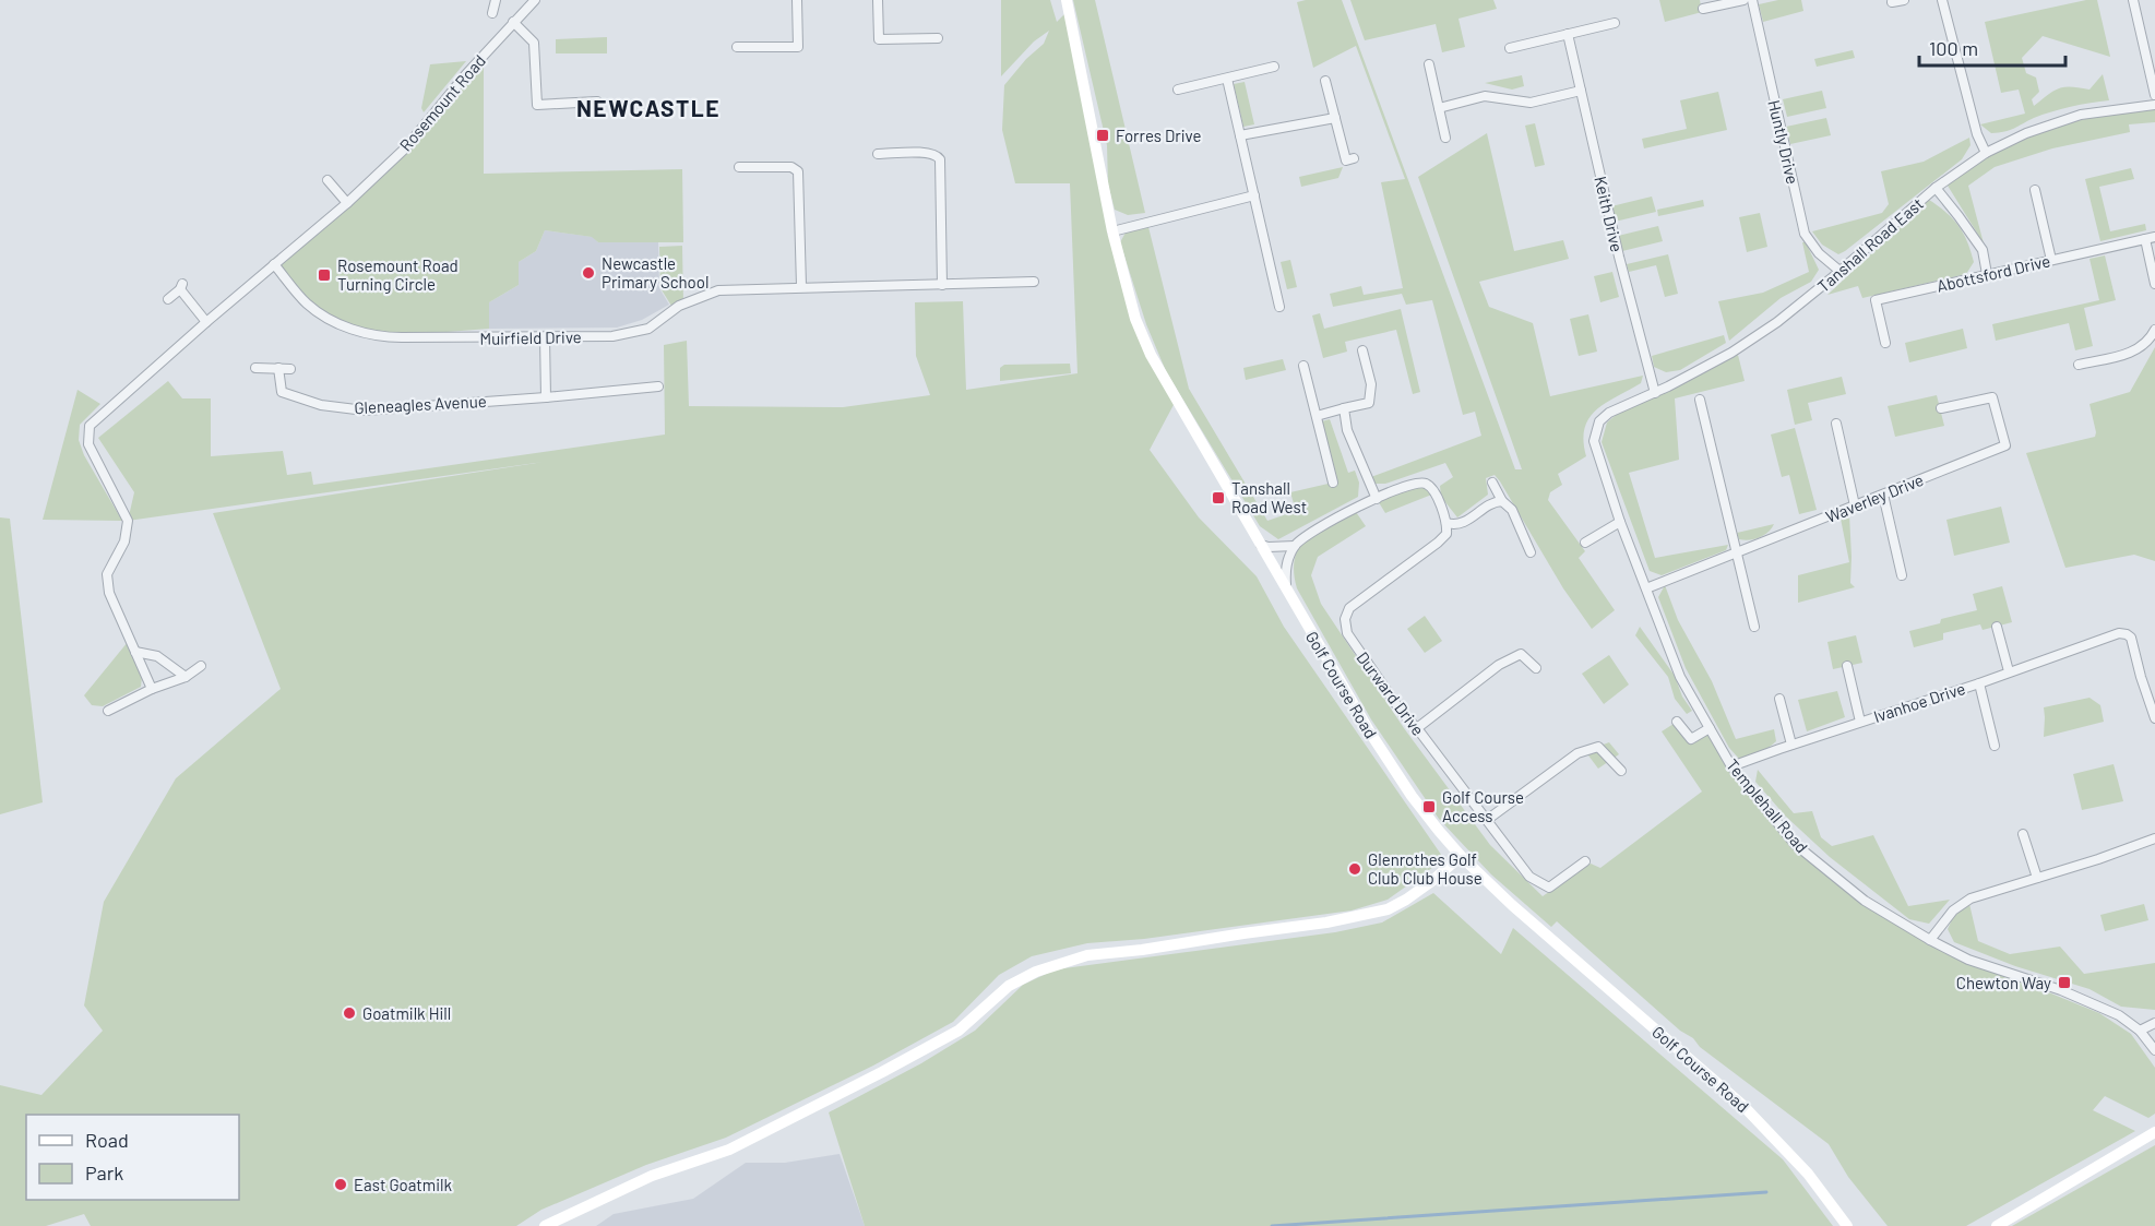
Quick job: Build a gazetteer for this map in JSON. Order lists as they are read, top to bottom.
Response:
{
  "streets": {
    "street": [
      "Rosemount Road",
      "Huntly Drive",
      "Keith Drive",
      "Tanshall Road East",
      "Abottsford Drive",
      "Muirfield Drive",
      "Gleneagles Avenue",
      "Waverley Drive",
      "Golf Course Road",
      "Durward Drive",
      "Ivanhoe Drive",
      "Templehall Road"
    ]
  },
  "crossings": [
    ["Rosemount Road", "Muirfield Drive"],
    ["Huntly Drive", "Tanshall Road East"],
    ["Keith Drive", "Tanshall Road East"],
    ["Tanshall Road East", "Templehall Road"],
    ["Waverley Drive", "Templehall Road"],
    ["Ivanhoe Drive", "Templehall Road"]
  ],
  "districts": ["NEWCASTLE"],
  "places": {
    "transit": [
      "Forres Drive",
      "Rosemount Road Turning Circle",
      "Tanshall Road West",
      "Golf Course Access",
      "Chewton Way"
    ],
    "other": [
      "Newcastle Primary School",
      "Glenrothes Golf Club Club House",
      "Goatmilk Hill",
      "East Goatmilk"
    ]
  },
  "legend": ["Road", "Park"],
  "scale_bar": "100 m"
}
